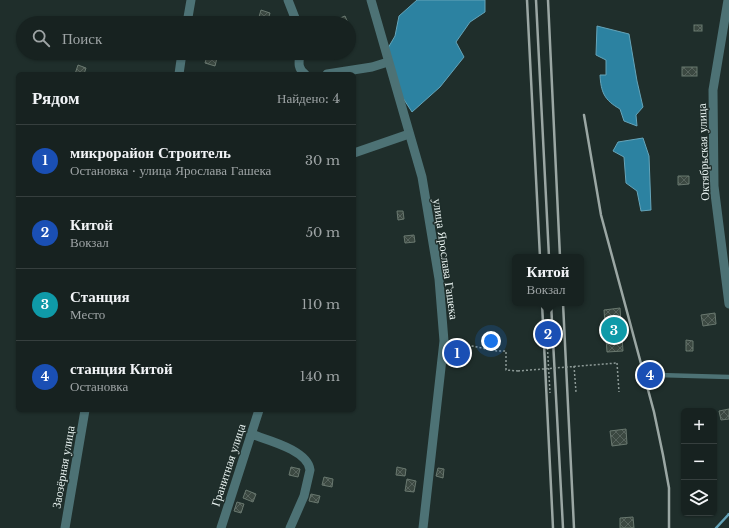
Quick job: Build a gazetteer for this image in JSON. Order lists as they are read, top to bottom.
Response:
{
  "streets": {
    "street": [
      "Октябрьская улица",
      "улица Ярослава Гашека",
      "Гранитная улица",
      "Заозёрная улица"
    ]
  },
  "page": {
    "search": "Поиск",
    "heading": ["Рядом", "Найдено: 4"],
    "list": [
      {
        "mark": "1",
        "name": "микрорайон Строитель",
        "note": "Остановка · улица Ярослава Гашека",
        "value": "30 m"
      },
      {
        "mark": "2",
        "name": "Китой",
        "note": "Вокзал",
        "value": "50 m"
      },
      {
        "mark": "3",
        "name": "Станция",
        "note": "Место",
        "value": "110 m"
      },
      {
        "mark": "4",
        "name": "станция Китой",
        "note": "Остановка",
        "value": "140 m"
      }
    ],
    "popup": ["Китой", "Вокзал"],
    "pins": [
      "3",
      "2",
      "1",
      "4"
    ],
    "map_buttons": ["+", "−"]
  }
}
